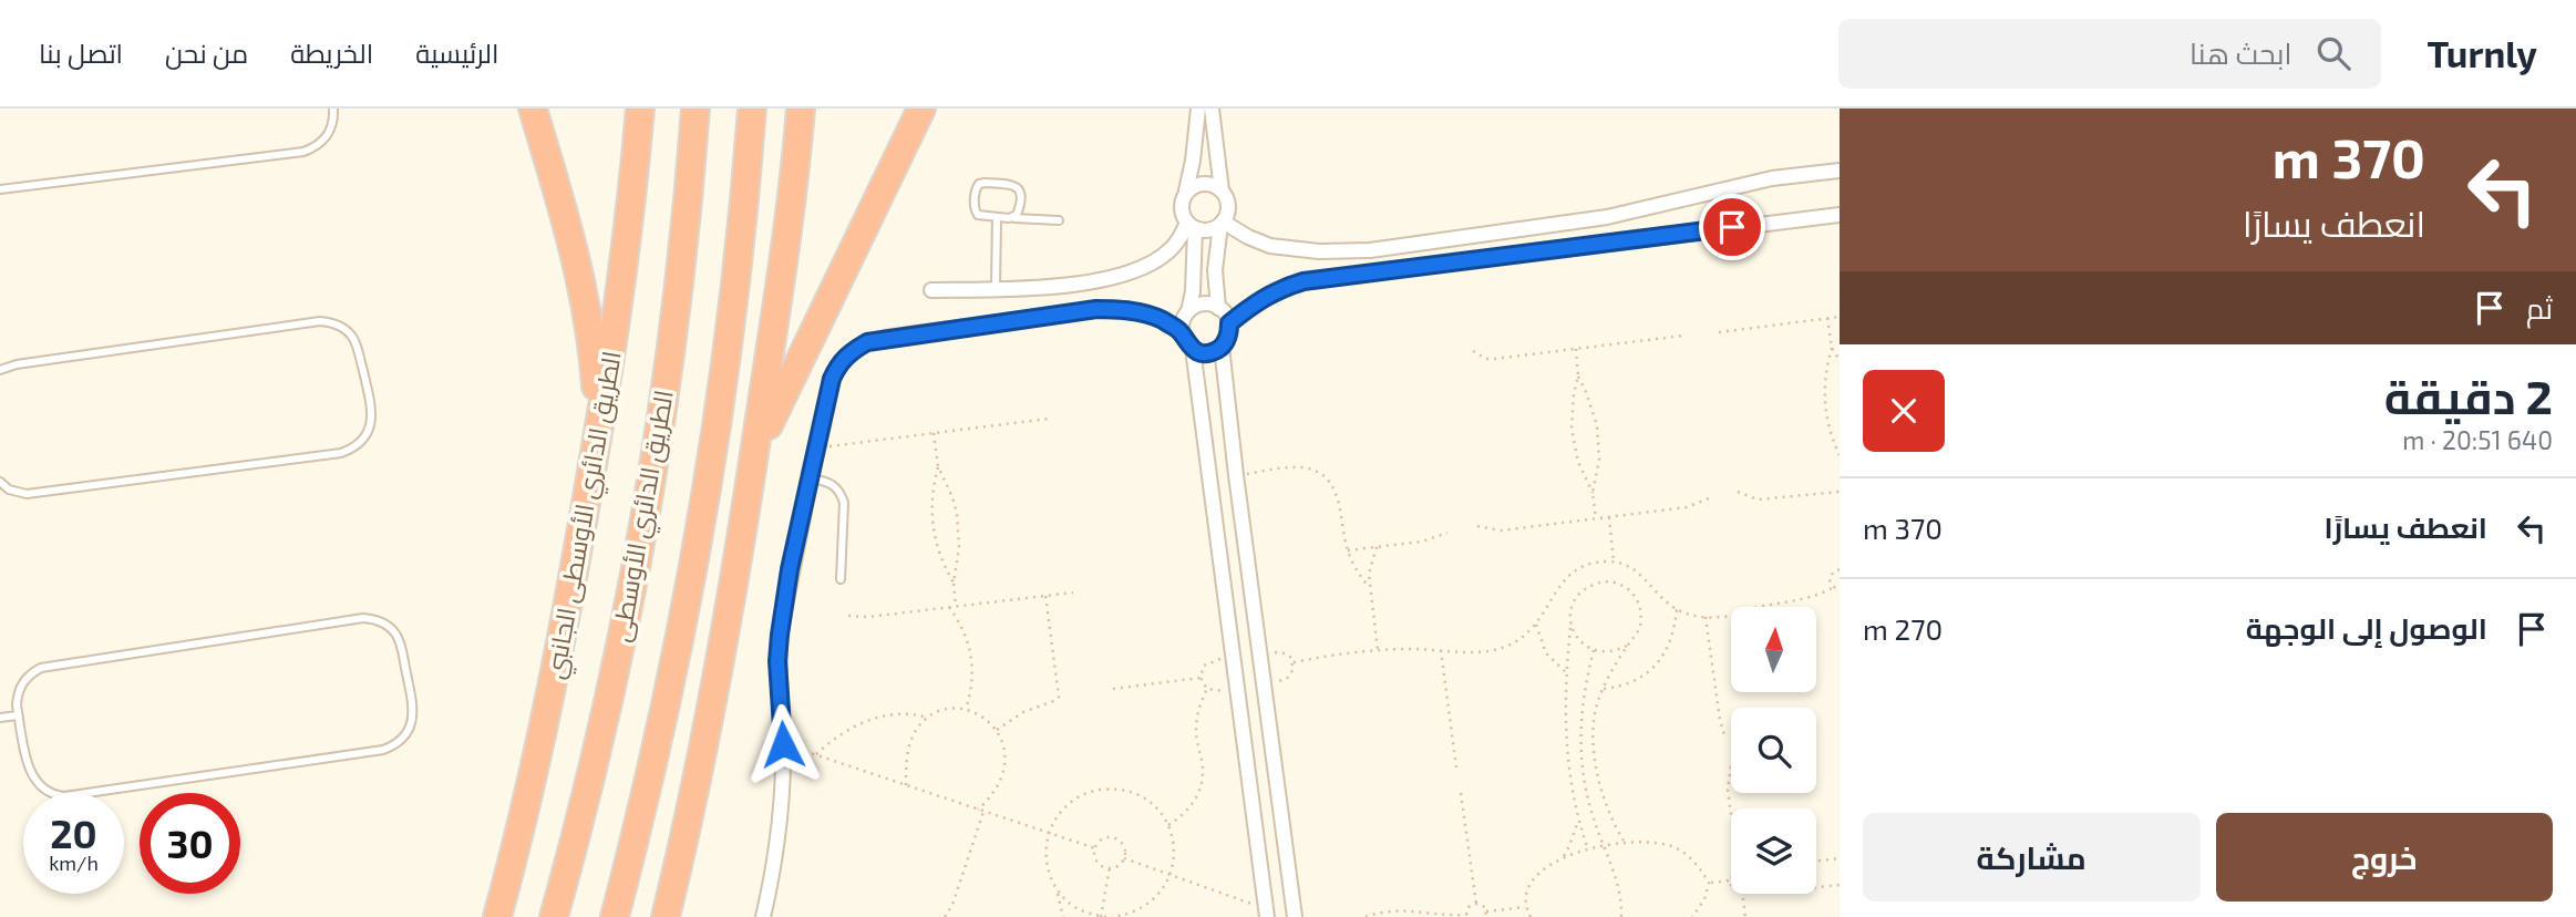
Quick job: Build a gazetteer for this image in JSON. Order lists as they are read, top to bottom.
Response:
{
  "streets": {
    "highway": ["الطريق الدائري الأوسطى الجانبي", "الطريق الدائري الأوسطى"]
  },
  "north": "top",
  "page": {
    "header": "Turnly",
    "search": "ابحث هنا",
    "nav": [
      "الرئيسية",
      "الخريطة",
      "من نحن",
      "اتصل بنا"
    ],
    "turn": ["370 m", "انعطف يسارًا"],
    "then": "ثم",
    "heading": ["2 دقيقة", "640 m · 20:51"],
    "list": [
      {
        "name": "انعطف يسارًا",
        "value": "370 m"
      },
      {
        "name": "الوصول إلى الوجهة",
        "value": "270 m"
      }
    ],
    "speed": "20 km/h",
    "limit": "30",
    "buttons": ["خروج", "مشاركة"]
  }
}
